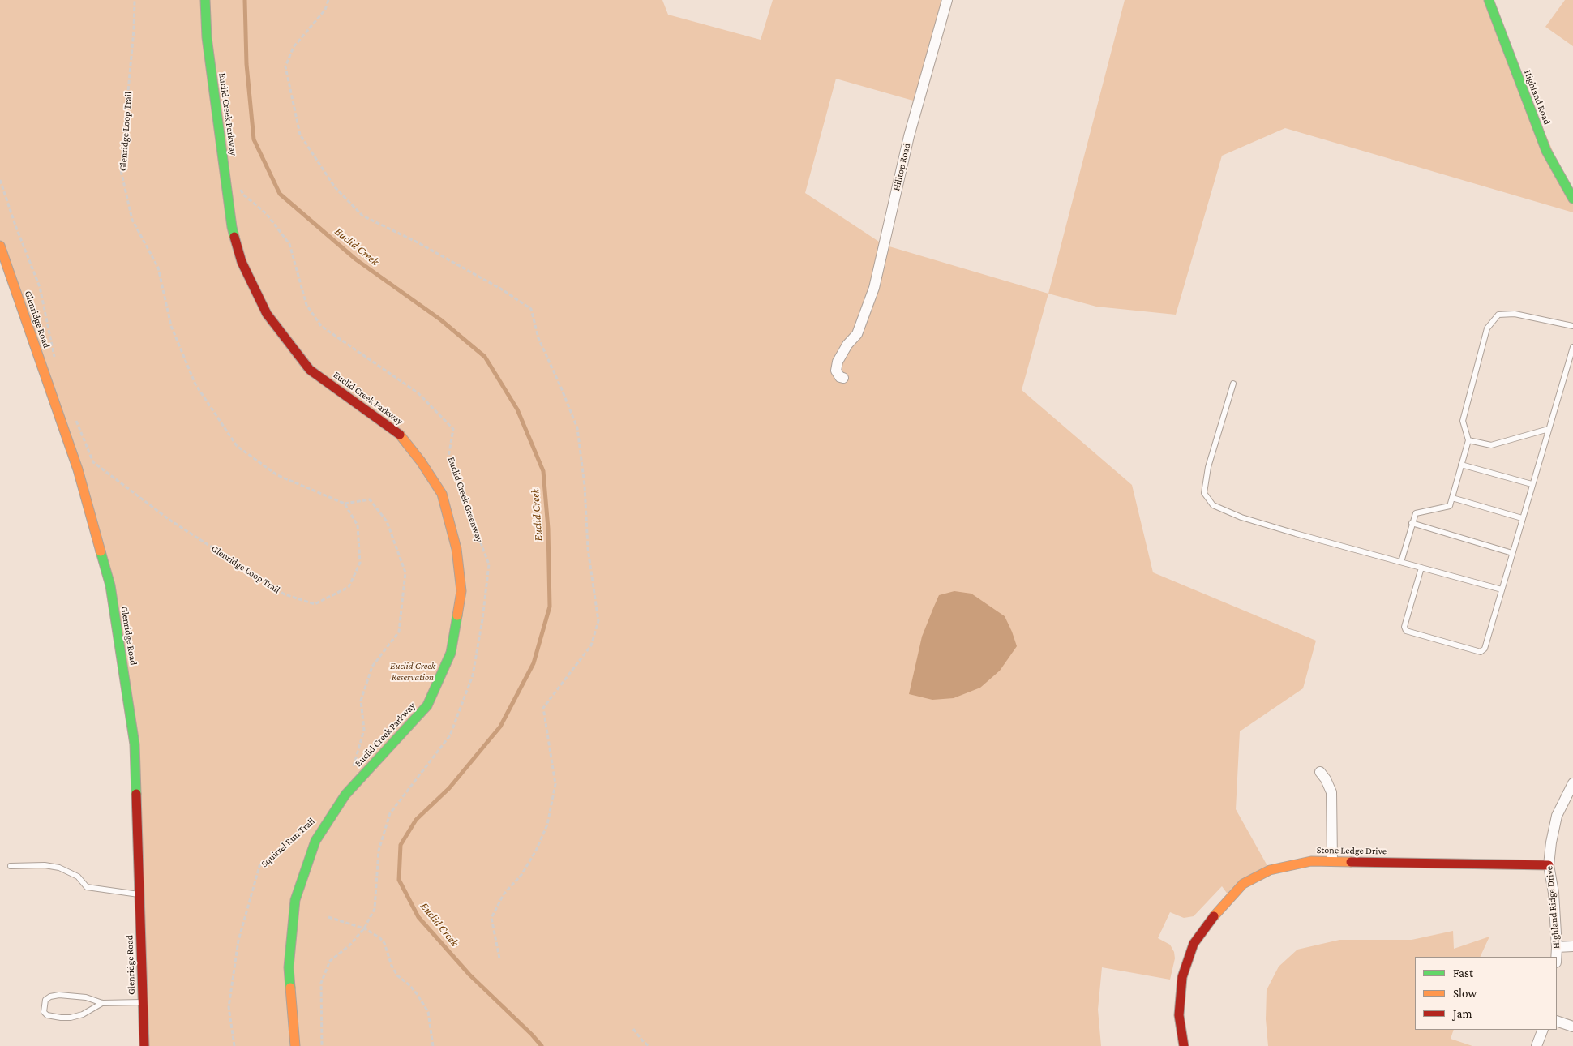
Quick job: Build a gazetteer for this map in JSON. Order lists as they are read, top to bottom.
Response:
{
  "streets": {
    "street": [
      "Highland Road",
      "Euclid Creek Parkway",
      "Hilltop Road",
      "Glenridge Road",
      "Stone Ledge Drive",
      "Highland Ridge Drive"
    ],
    "path": ["Glenridge Loop Trail", "Euclid Creek Greenway", "Squirrel Run Trail"]
  },
  "crossings": [
    ["Stone Ledge Drive", "Highland Ridge Drive"]
  ],
  "water": ["Euclid Creek"],
  "parks": ["Euclid Creek Reservation"],
  "legend": ["Fast", "Slow", "Jam"]
}
